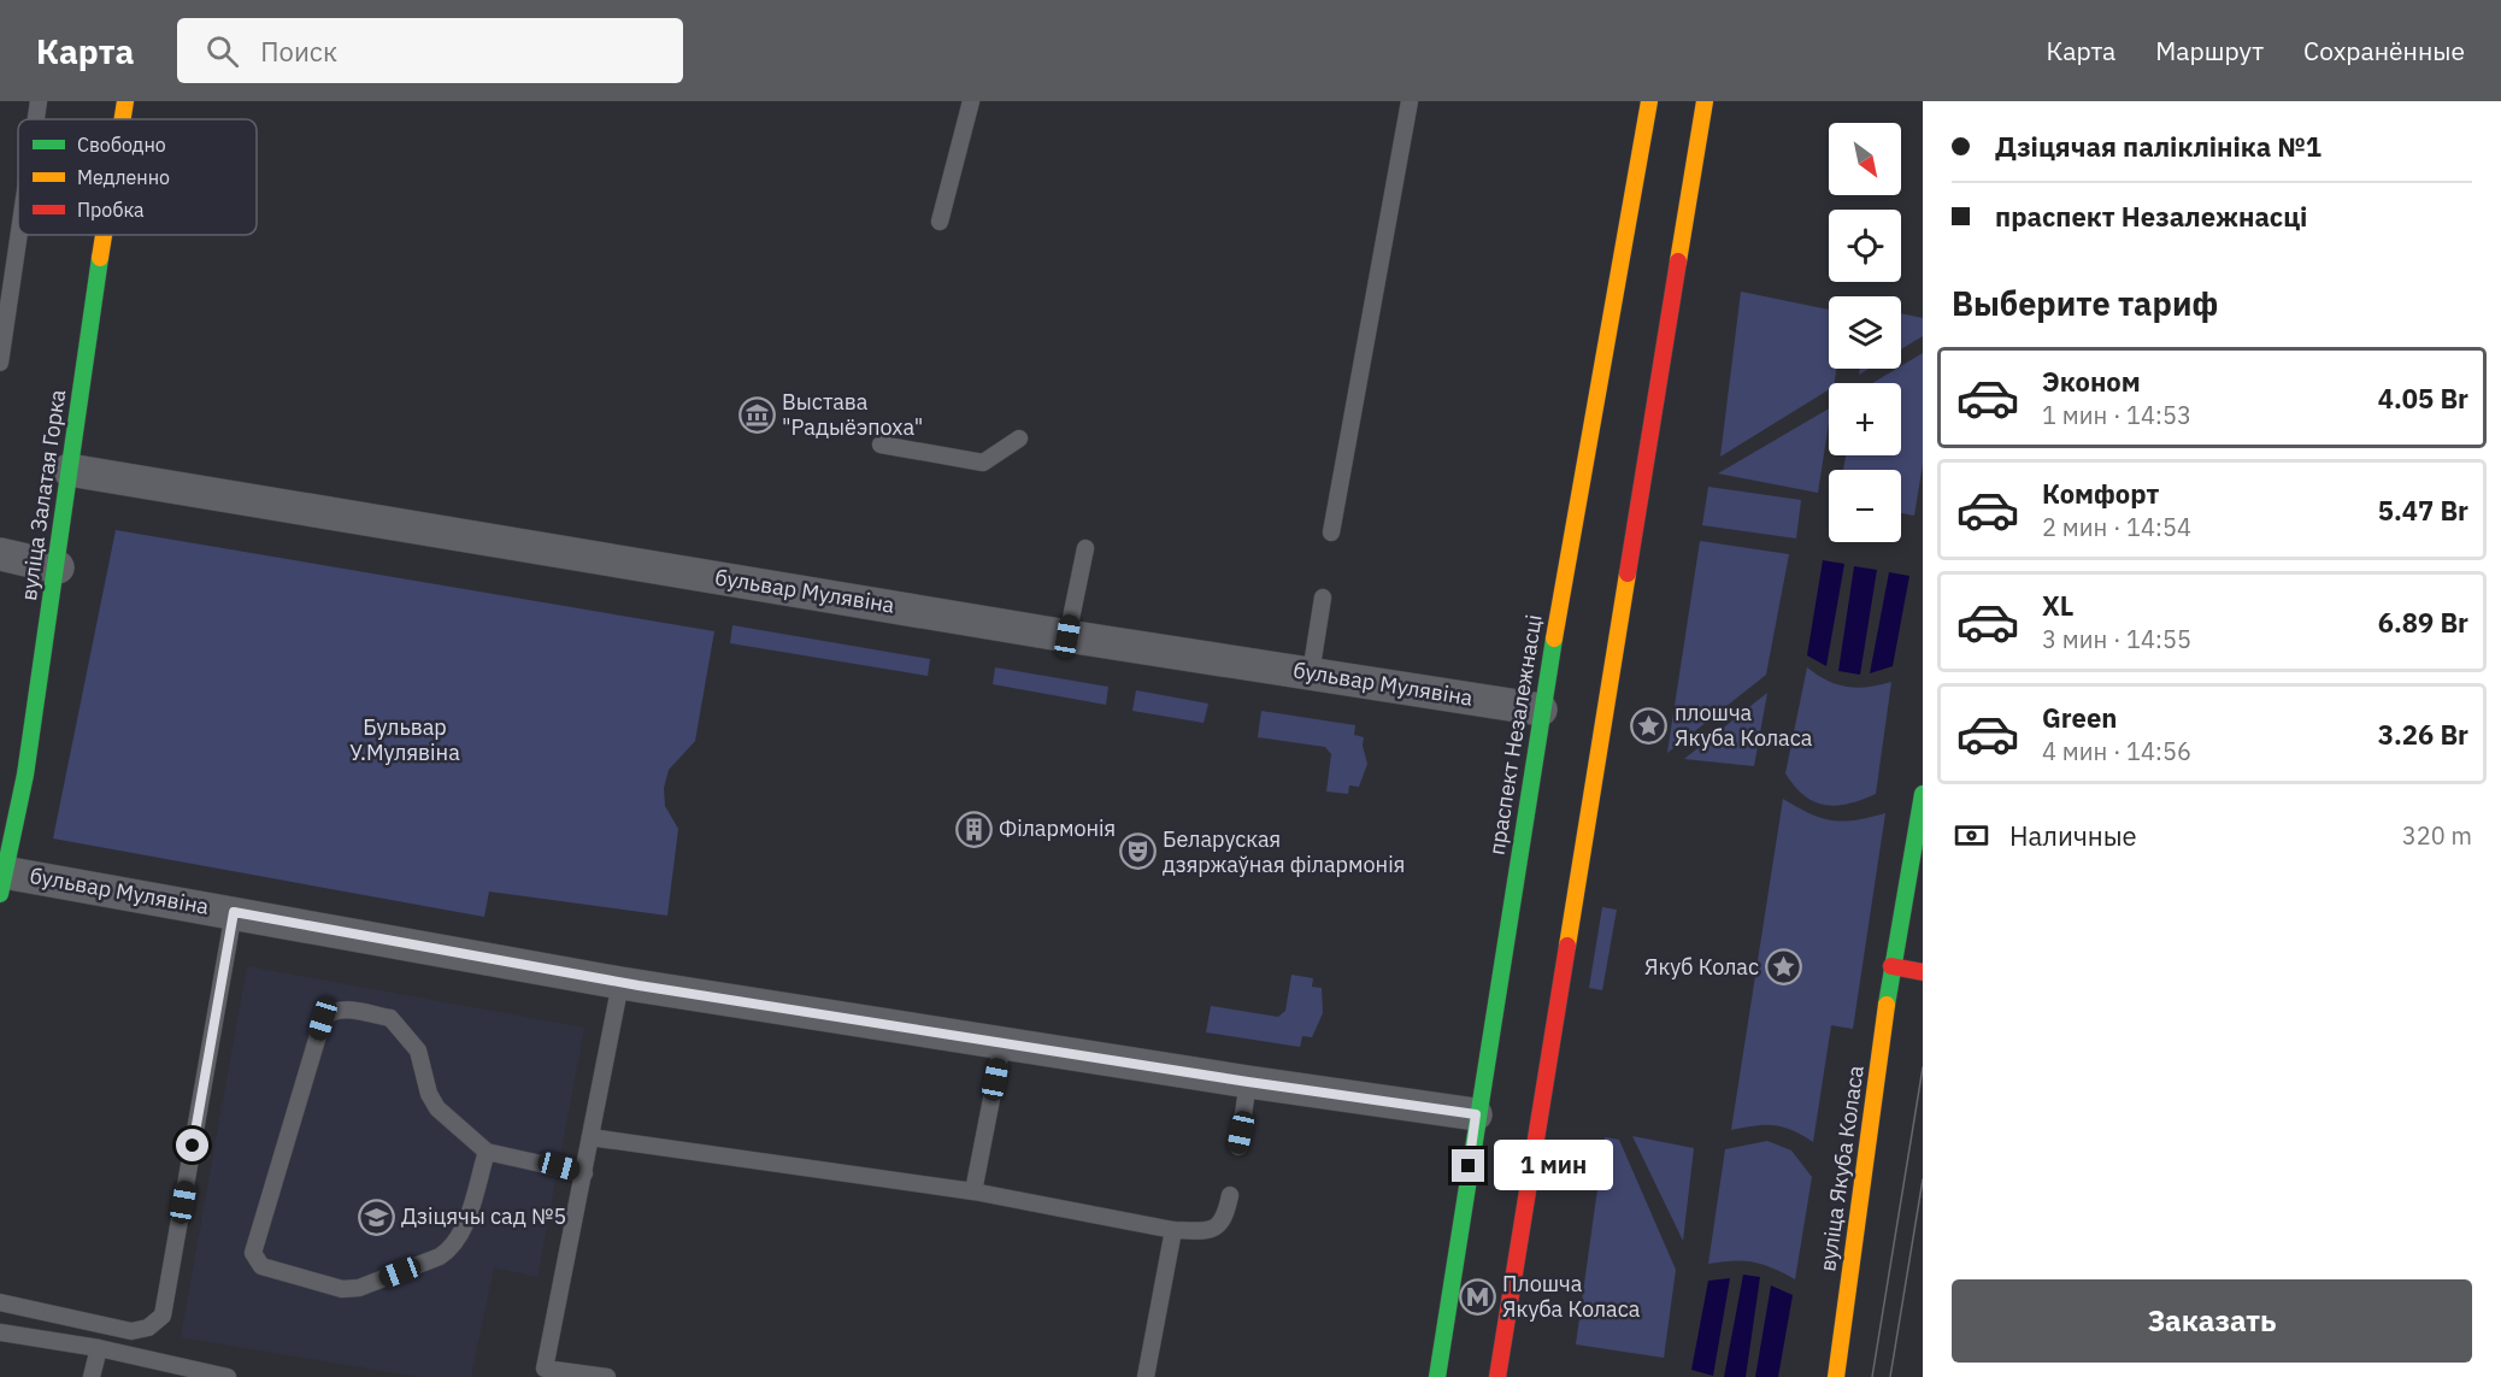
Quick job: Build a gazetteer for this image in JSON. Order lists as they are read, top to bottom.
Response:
{
  "streets": {
    "main road": ["вуліца Залатая Горка", "праспект Незалежнасці", "вуліца Якуба Коласа"],
    "street": ["бульвар Мулявіна"]
  },
  "crossings": [
    ["вуліца Залатая Горка", "бульвар Мулявіна"],
    ["бульвар Мулявіна", "праспект Незалежнасці"]
  ],
  "parks": ["Бульвар У.Мулявіна"],
  "places": {
    "museum": ["Выстава \"Радыёэпоха\""],
    "place": ["плошча Якуба Коласа", "Якуб Колас"],
    "building": ["Філармонія"],
    "theatre": ["Беларуская дзяржаўная філармонія"],
    "school or university": ["Дзіцячы сад №5"],
    "metro station": ["Плошча Якуба Коласа"]
  },
  "legend": ["Свободно", "Медленно", "Пробка"],
  "north": "bottom right",
  "page": {
    "header": "Карта",
    "search": "Поиск",
    "nav": ["Карта", "Маршрут", "Сохранённые"],
    "banner": ["Дзіцячая паліклініка №1", "праспект Незалежнасці"],
    "map_buttons": ["+", "−"],
    "heading": "Выберите тариф",
    "list": [
      {
        "name": "Эконом",
        "note": "1 мин · 14:53",
        "value": "4.05 Br"
      },
      {
        "name": "Комфорт",
        "note": "2 мин · 14:54",
        "value": "5.47 Br"
      },
      {
        "name": "XL",
        "note": "3 мин · 14:55",
        "value": "6.89 Br"
      },
      {
        "name": "Green",
        "note": "4 мин · 14:56",
        "value": "3.26 Br"
      }
    ],
    "pay": ["Наличные", "320 m"],
    "bubble": "1 мин",
    "buttons": "Заказать"
  }
}
